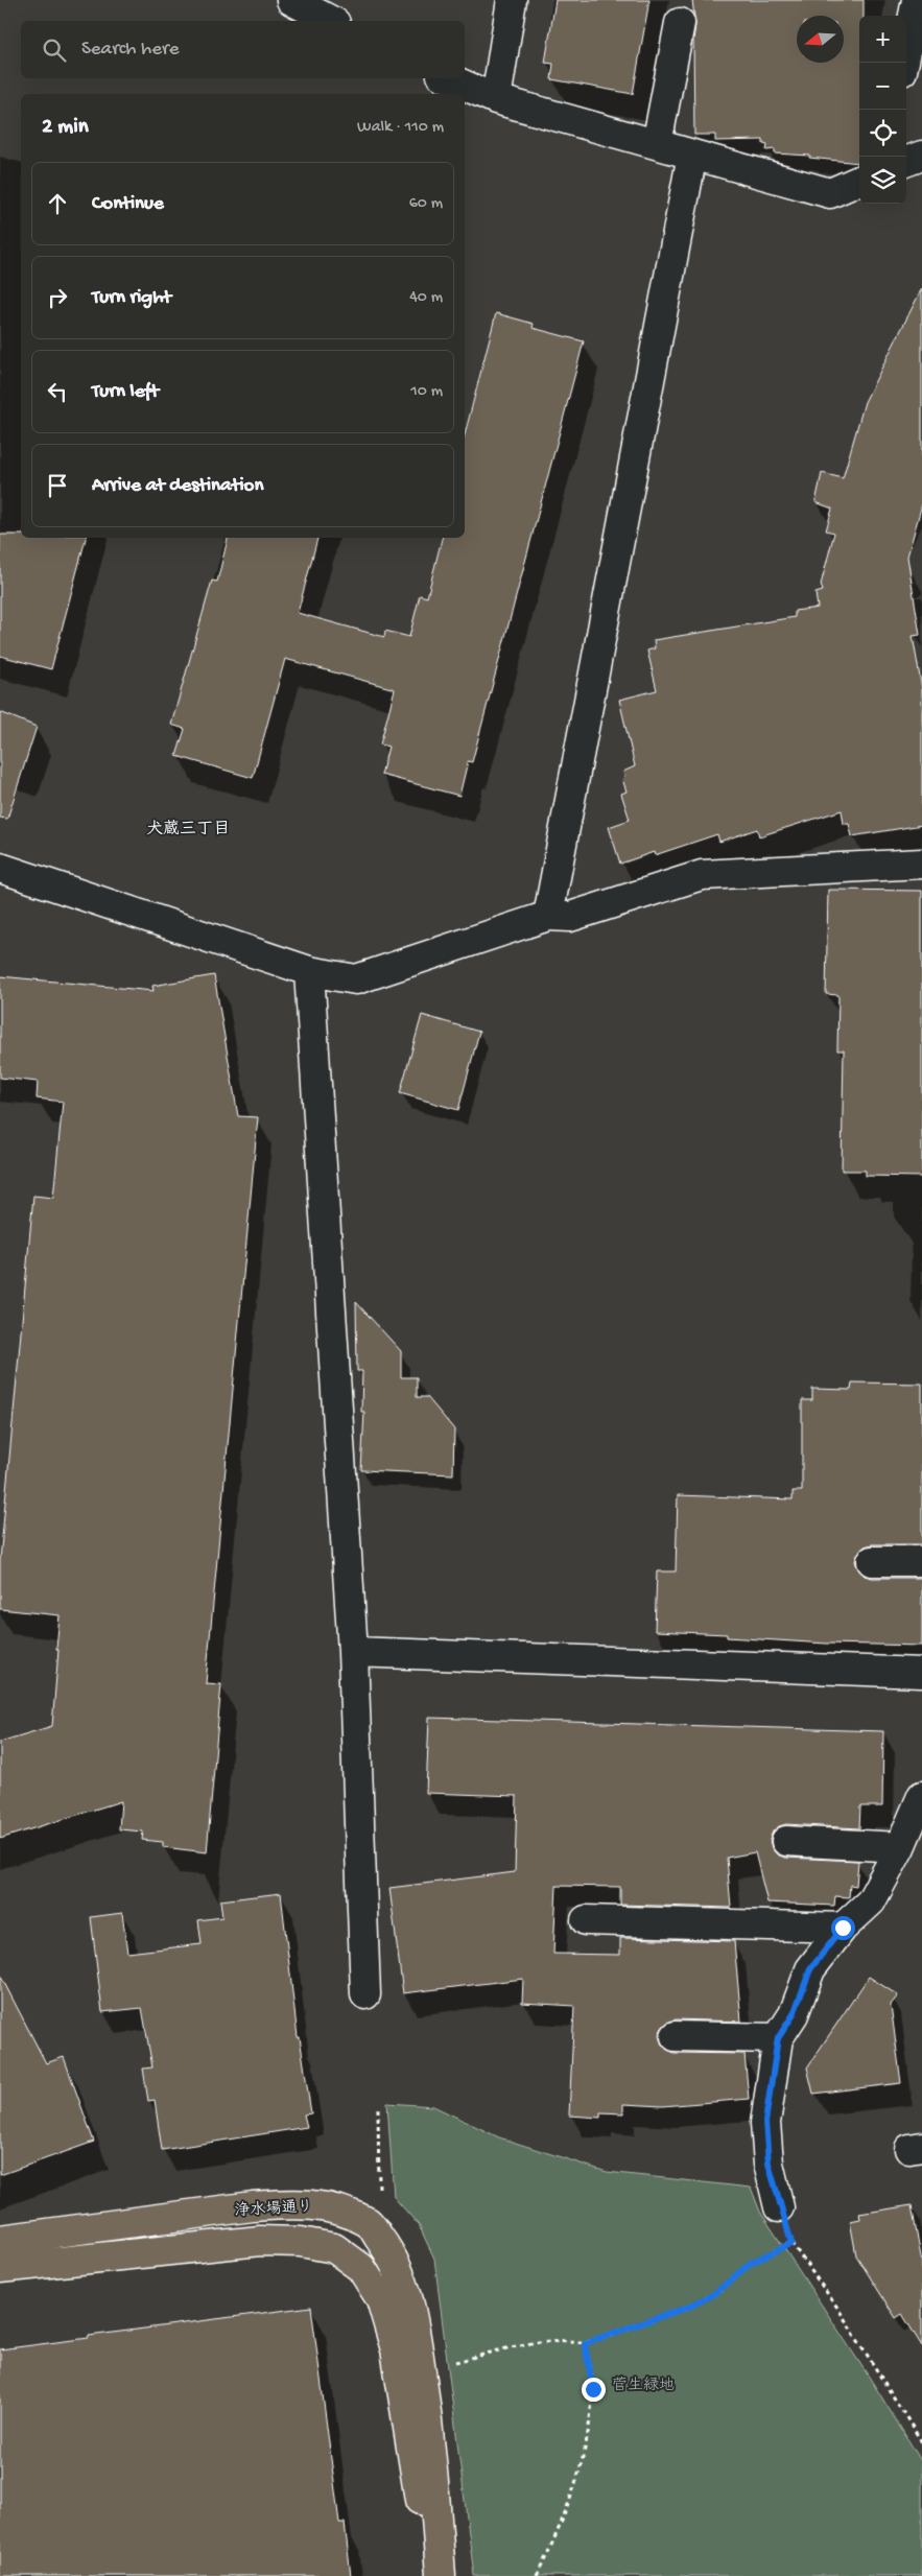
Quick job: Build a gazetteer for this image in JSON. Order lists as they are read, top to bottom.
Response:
{
  "streets": {
    "main road": ["浄水場通り"]
  },
  "districts": ["犬蔵三丁目"],
  "parks": ["菅生緑地"],
  "north": "left",
  "page": {
    "map_buttons": ["+", "−"],
    "search": "Search here",
    "heading": ["2 min", "Walk · 110 m"],
    "list": [
      ["Continue", "60 m"],
      ["Turn right", "40 m"],
      ["Turn left", "10 m"],
      "Arrive at destination"
    ]
  }
}
